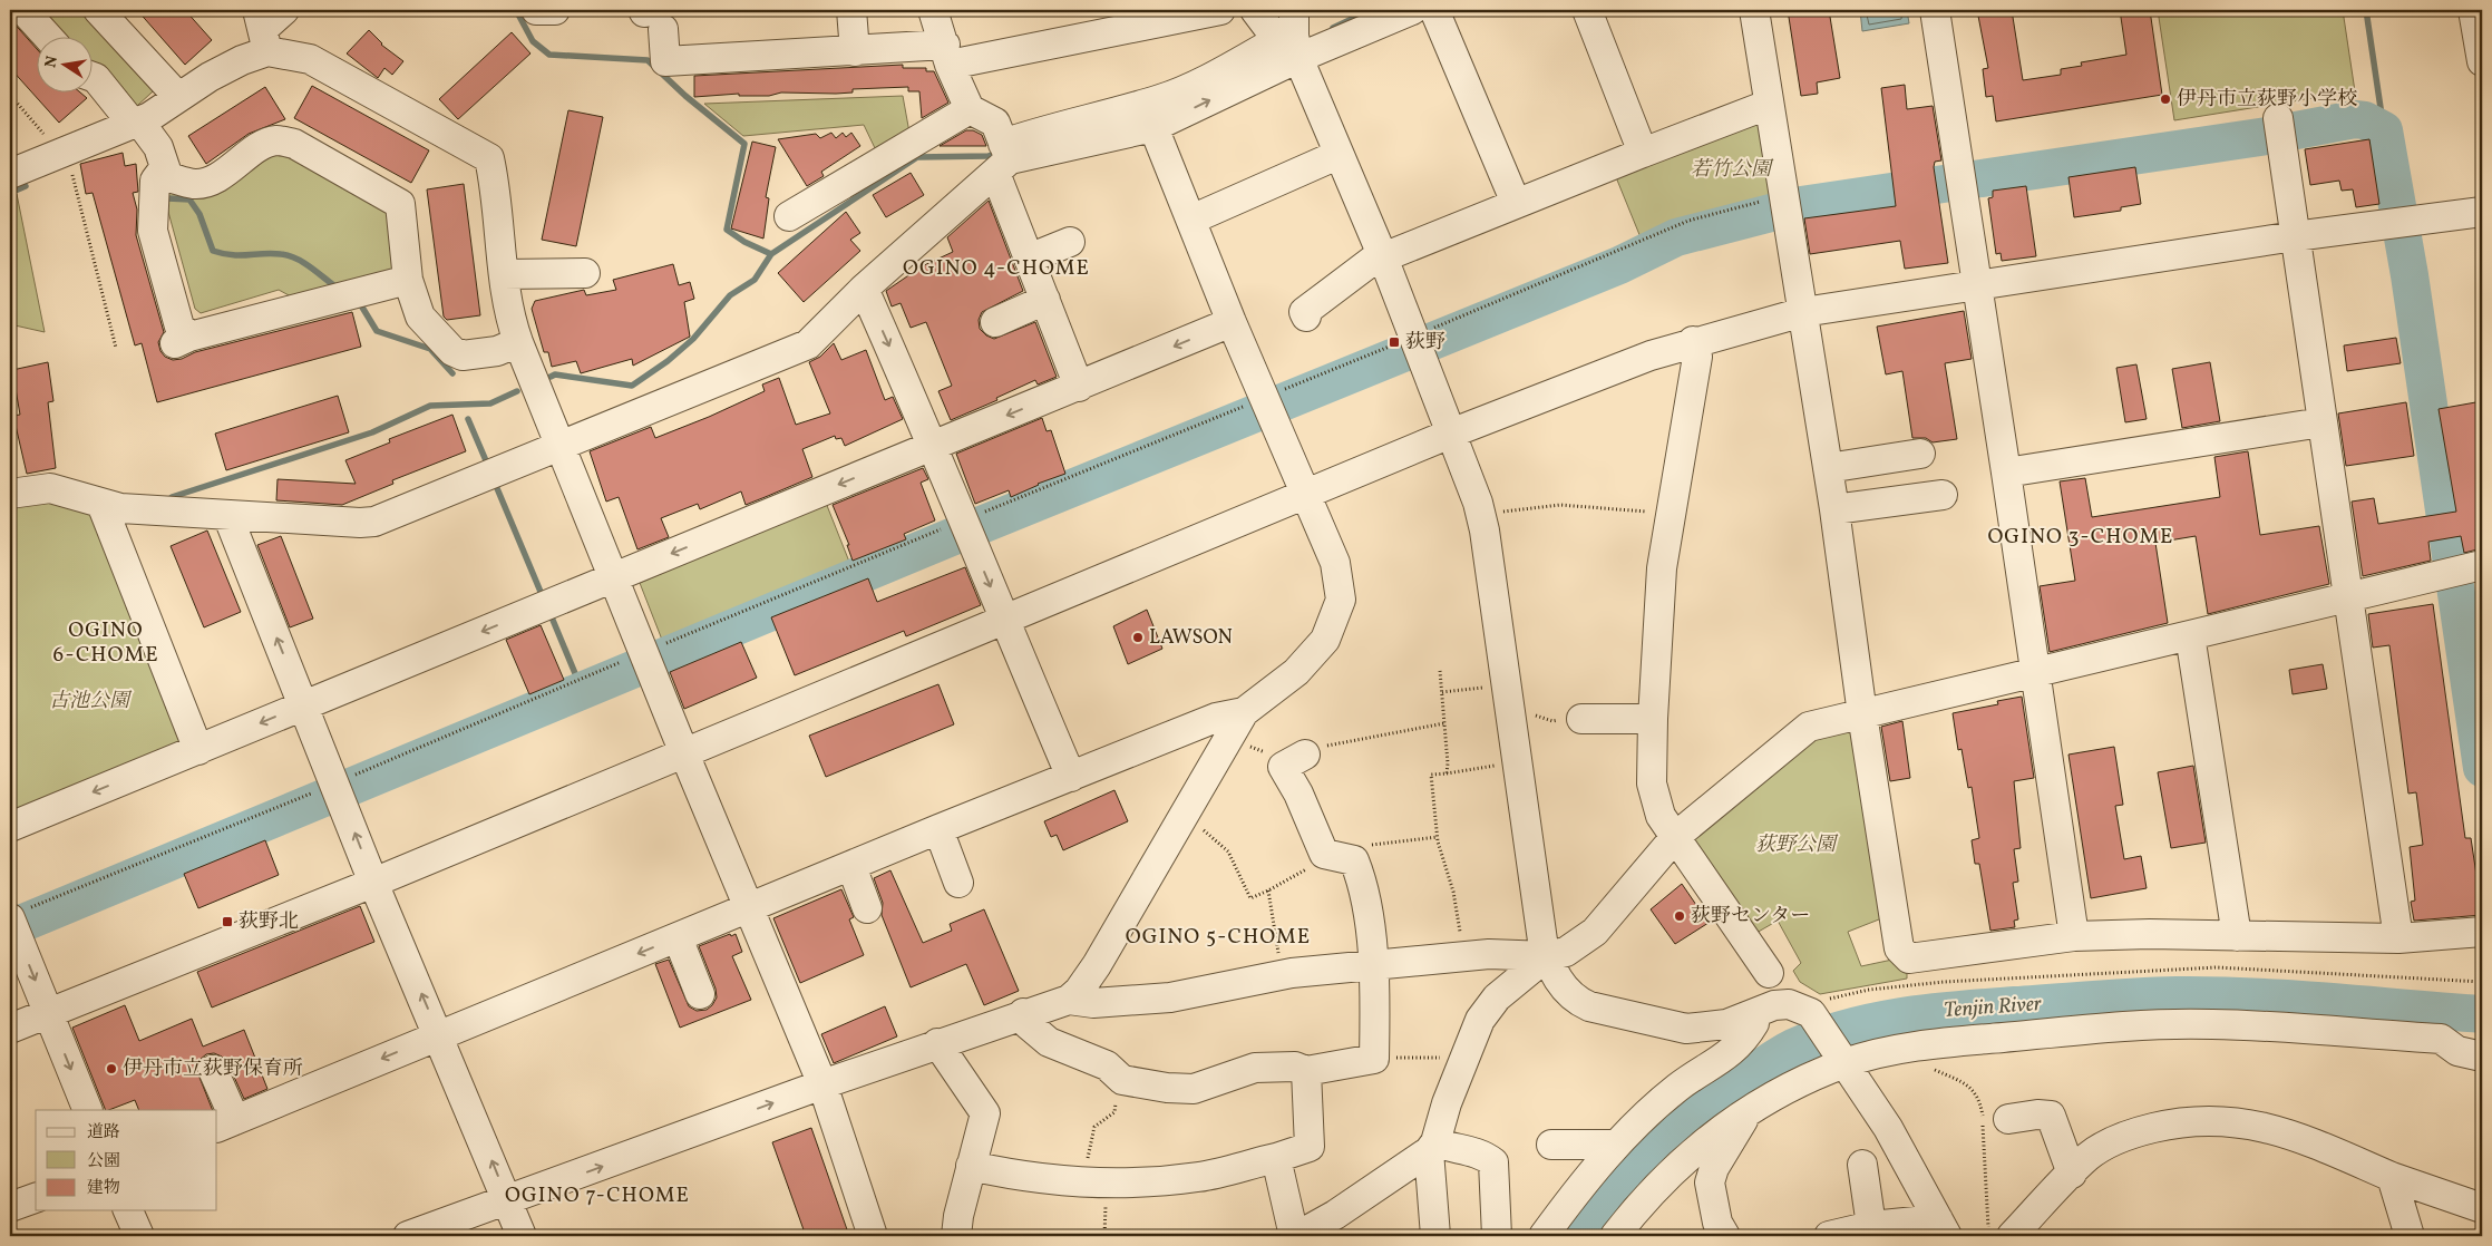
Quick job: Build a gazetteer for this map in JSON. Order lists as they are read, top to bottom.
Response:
{
  "districts": [
    "OGINO 4-CHOME",
    "OGINO 3-CHOME",
    "OGINO 6-CHOME",
    "OGINO 5-CHOME",
    "OGINO 7-CHOME"
  ],
  "water": ["Tenjin River"],
  "parks": ["若竹公園", "古池公園", "荻野公園"],
  "places": {
    "other": [
      "伊丹市立荻野小学校",
      "LAWSON",
      "荻野センター",
      "伊丹市立荻野保育所"
    ],
    "transit": ["荻野", "荻野北"]
  },
  "legend": ["道路", "公園", "建物"],
  "north": "left"
}
